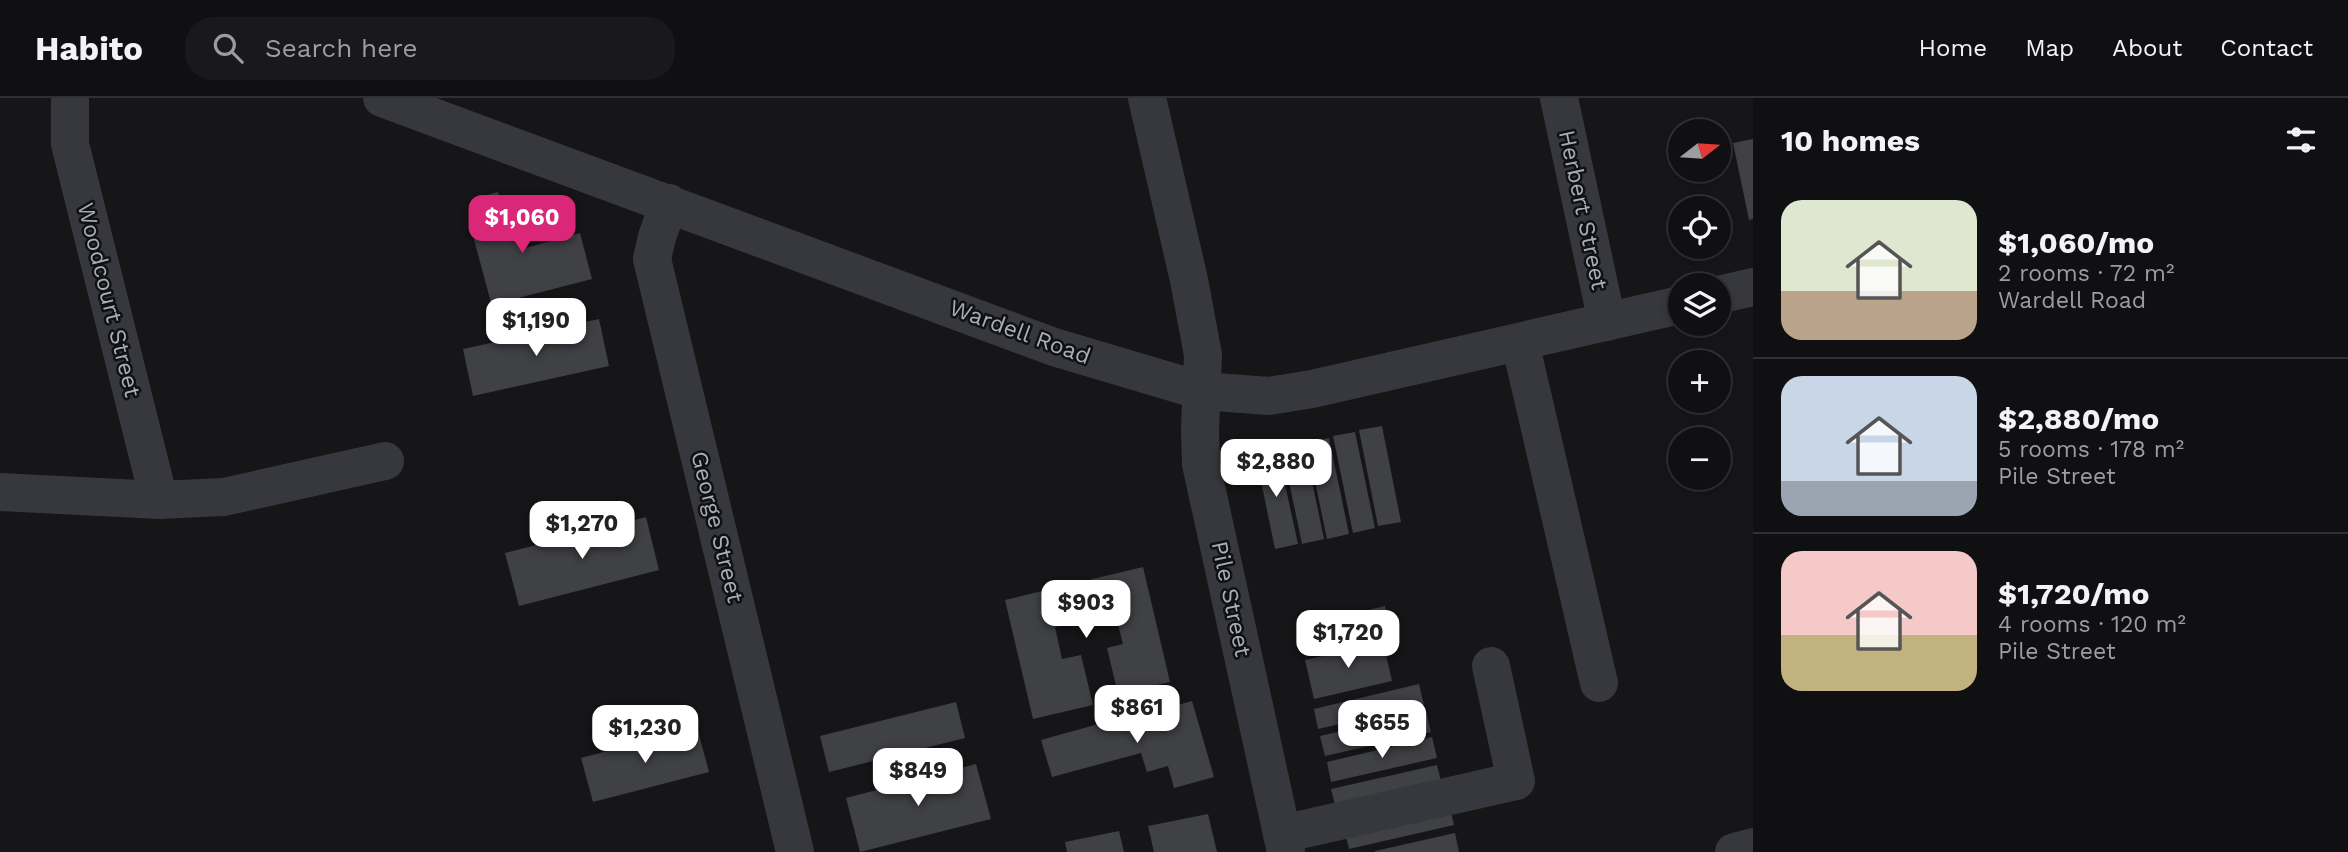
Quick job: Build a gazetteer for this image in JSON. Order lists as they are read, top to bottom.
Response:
{
  "streets": {
    "street": [
      "Herbert Street",
      "Woodcourt Street",
      "Wardell Road",
      "George Street",
      "Pile Street"
    ]
  },
  "crossings": [
    ["Herbert Street", "Wardell Road"],
    ["Wardell Road", "George Street"],
    ["Wardell Road", "Pile Street"]
  ],
  "north": "right",
  "page": {
    "header": "Habito",
    "search": "Search here",
    "nav": [
      "Home",
      "Map",
      "About",
      "Contact"
    ],
    "heading": "10 homes",
    "map_buttons": ["+", "−"],
    "list": [
      {
        "name": "$1,060/mo",
        "note": "2 rooms · 72 m² · Wardell Road"
      },
      {
        "name": "$2,880/mo",
        "note": "5 rooms · 178 m² · Pile Street"
      },
      {
        "name": "$1,720/mo",
        "note": "4 rooms · 120 m² · Pile Street"
      }
    ],
    "price": [
      "$1,060",
      "$1,190",
      "$2,880",
      "$1,270",
      "$903",
      "$1,720",
      "$861",
      "$655",
      "$1,230",
      "$849"
    ]
  }
}
